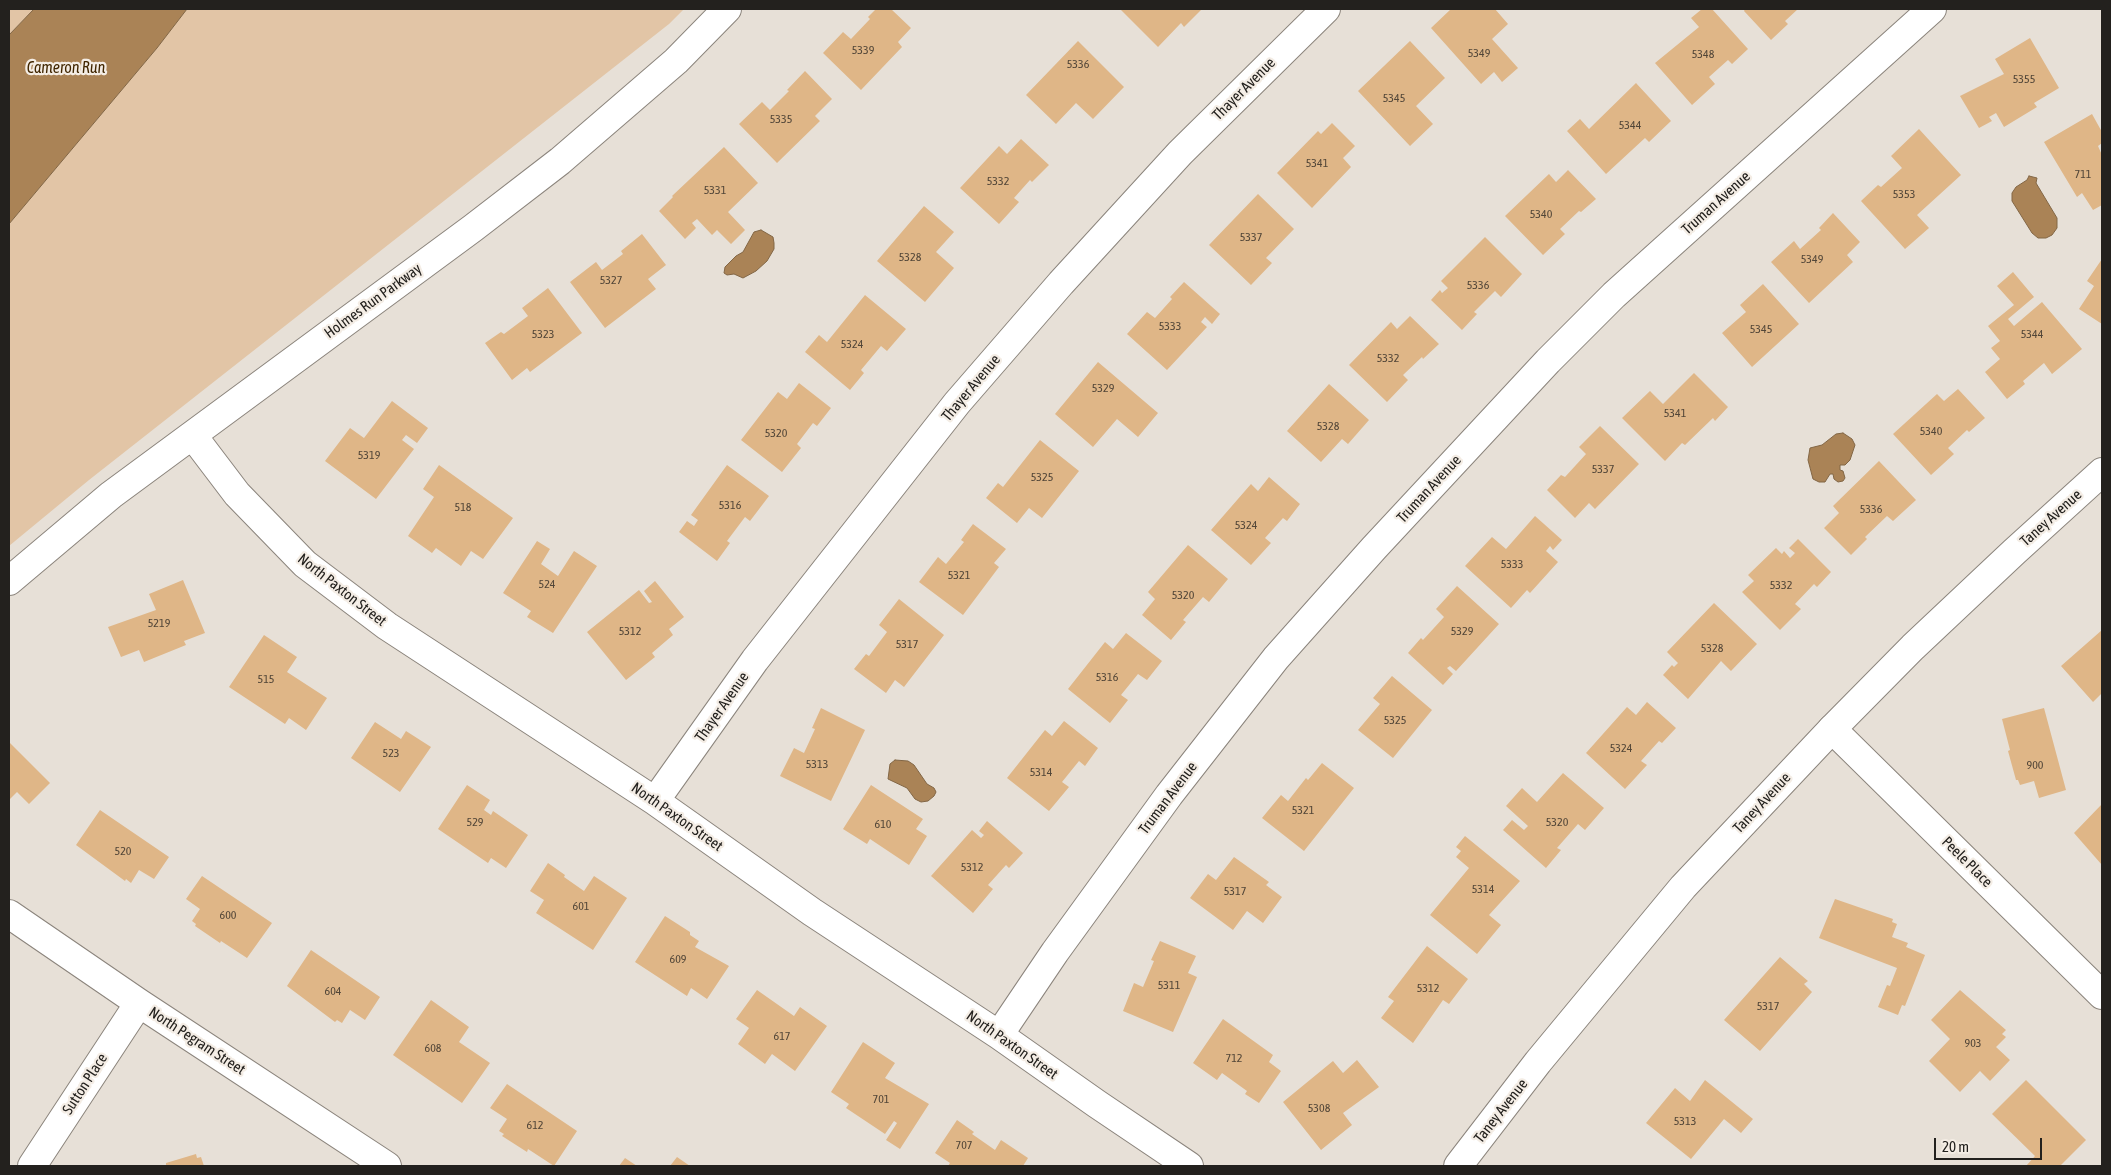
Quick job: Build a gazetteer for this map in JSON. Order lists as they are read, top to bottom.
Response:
{
  "streets": {
    "street": [
      "Thayer Avenue",
      "Truman Avenue",
      "Holmes Run Parkway",
      "Taney Avenue",
      "North Paxton Street",
      "Peele Place",
      "North Pegram Street",
      "Sutton Place"
    ]
  },
  "crossings": [
    ["Thayer Avenue", "North Paxton Street"],
    ["Truman Avenue", "North Paxton Street"],
    ["Holmes Run Parkway", "North Paxton Street"],
    ["Taney Avenue", "Peele Place"],
    ["North Pegram Street", "Sutton Place"]
  ],
  "water": ["Cameron Run"],
  "house_numbers": [
    "5339",
    "5349",
    "5348",
    "5336",
    "5355",
    "5345",
    "5335",
    "5344",
    "5341",
    "711",
    "5332",
    "5331",
    "5353",
    "5340",
    "5337",
    "5328",
    "5349",
    "5327",
    "5336",
    "5333",
    "5345",
    "5323",
    "5344",
    "5324",
    "5332",
    "5329",
    "5341",
    "5328",
    "5340",
    "5320",
    "5319",
    "5337",
    "5325",
    "5316",
    "518",
    "5336",
    "5324",
    "5333",
    "5321",
    "524",
    "5332",
    "5320",
    "5219",
    "5312",
    "5329",
    "5317",
    "5328",
    "5316",
    "515",
    "5325",
    "5324",
    "523",
    "5313",
    "900",
    "5314",
    "5321",
    "529",
    "5320",
    "610",
    "520",
    "5312",
    "5314",
    "5317",
    "601",
    "600",
    "609",
    "5311",
    "5312",
    "604",
    "5317",
    "617",
    "903",
    "608",
    "712",
    "701",
    "5308",
    "5313",
    "612",
    "707"
  ],
  "scale_bar": "20 m"
}
